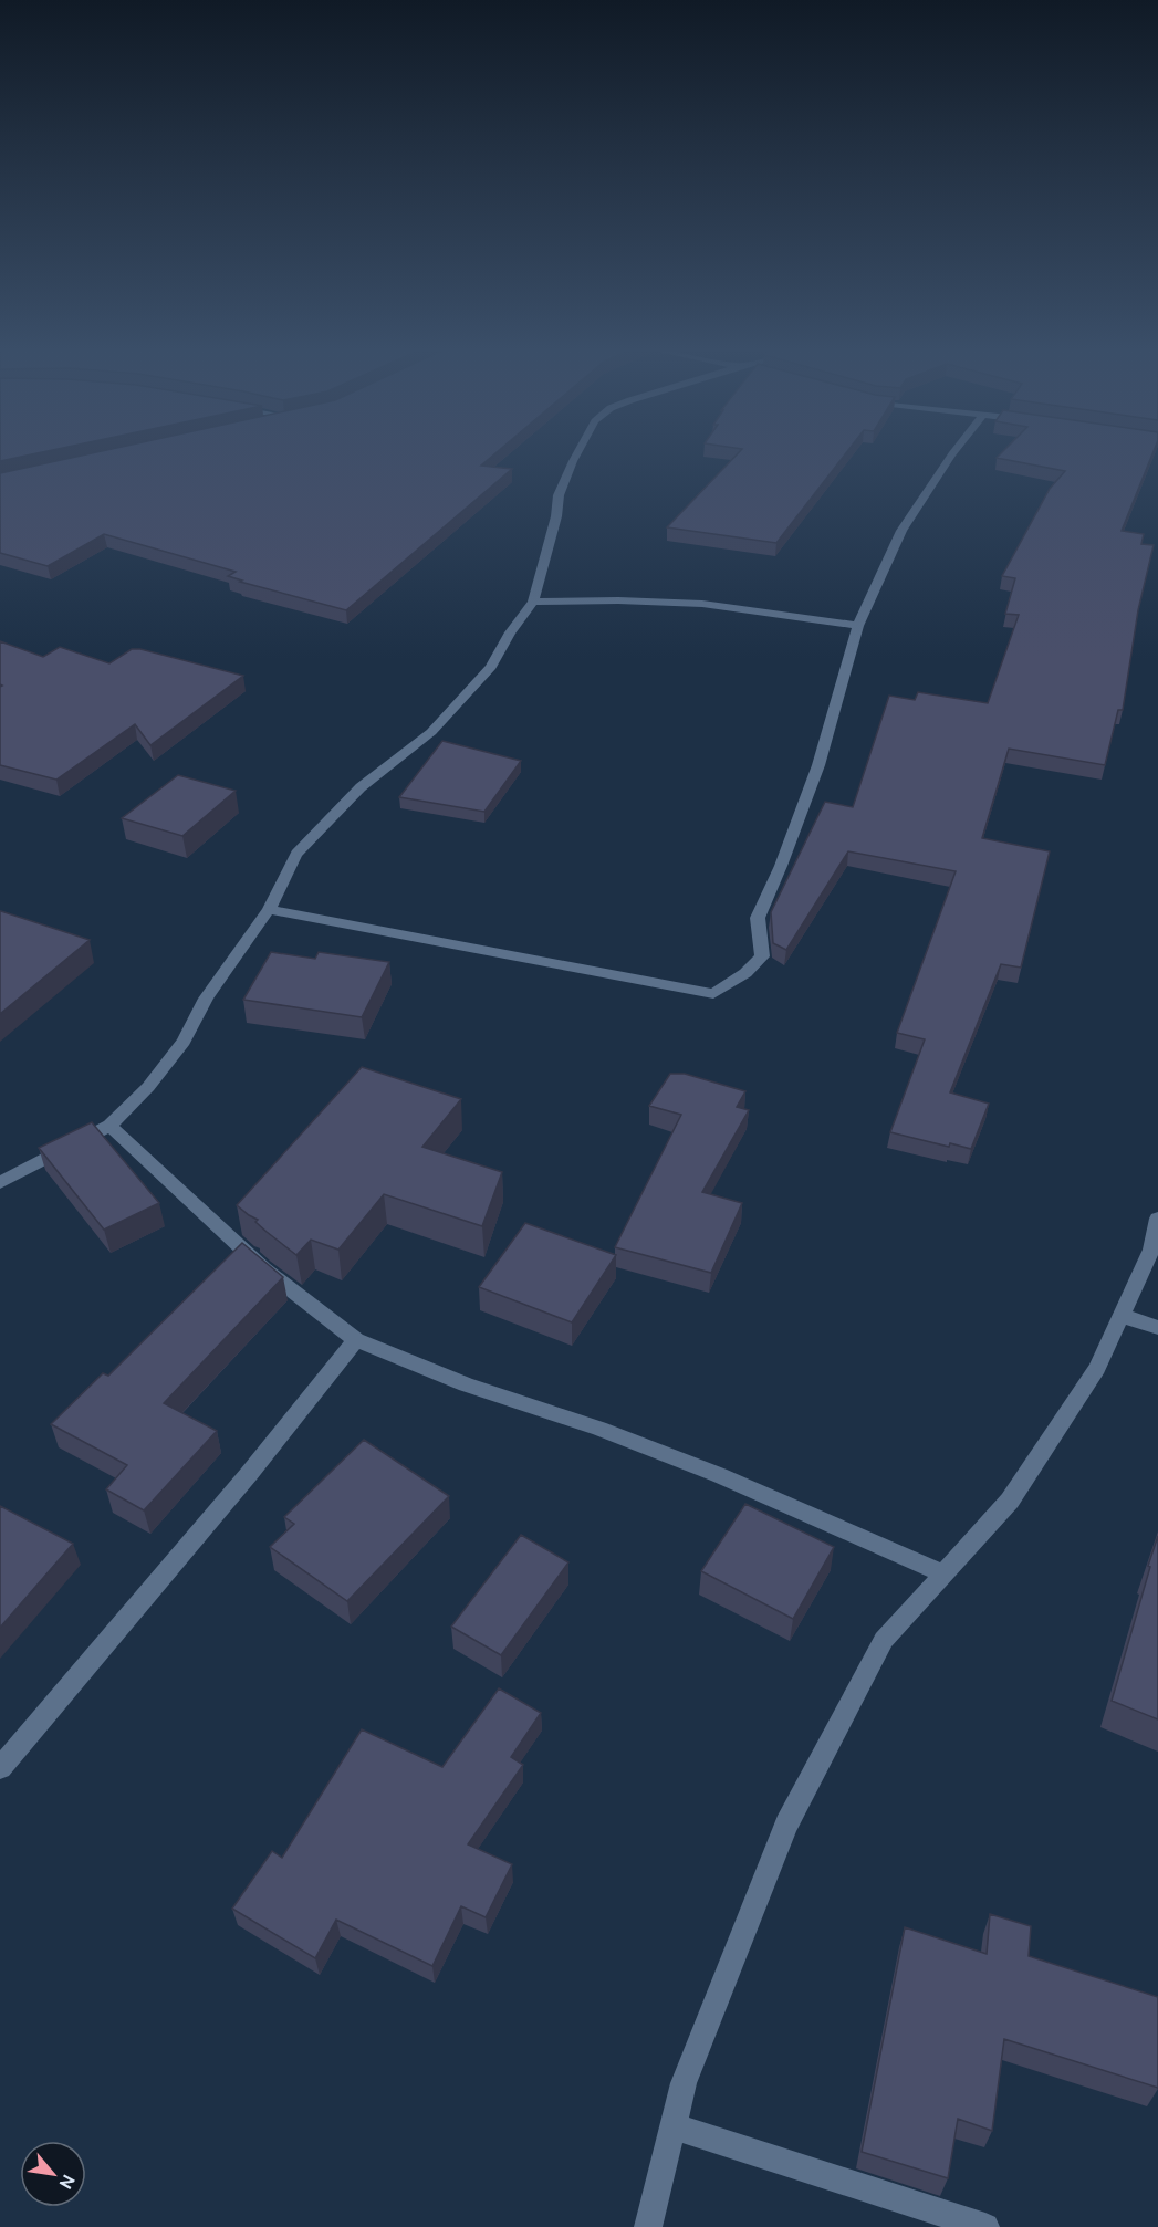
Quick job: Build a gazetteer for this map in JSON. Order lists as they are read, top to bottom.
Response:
{
  "north": "bottom right"
}
